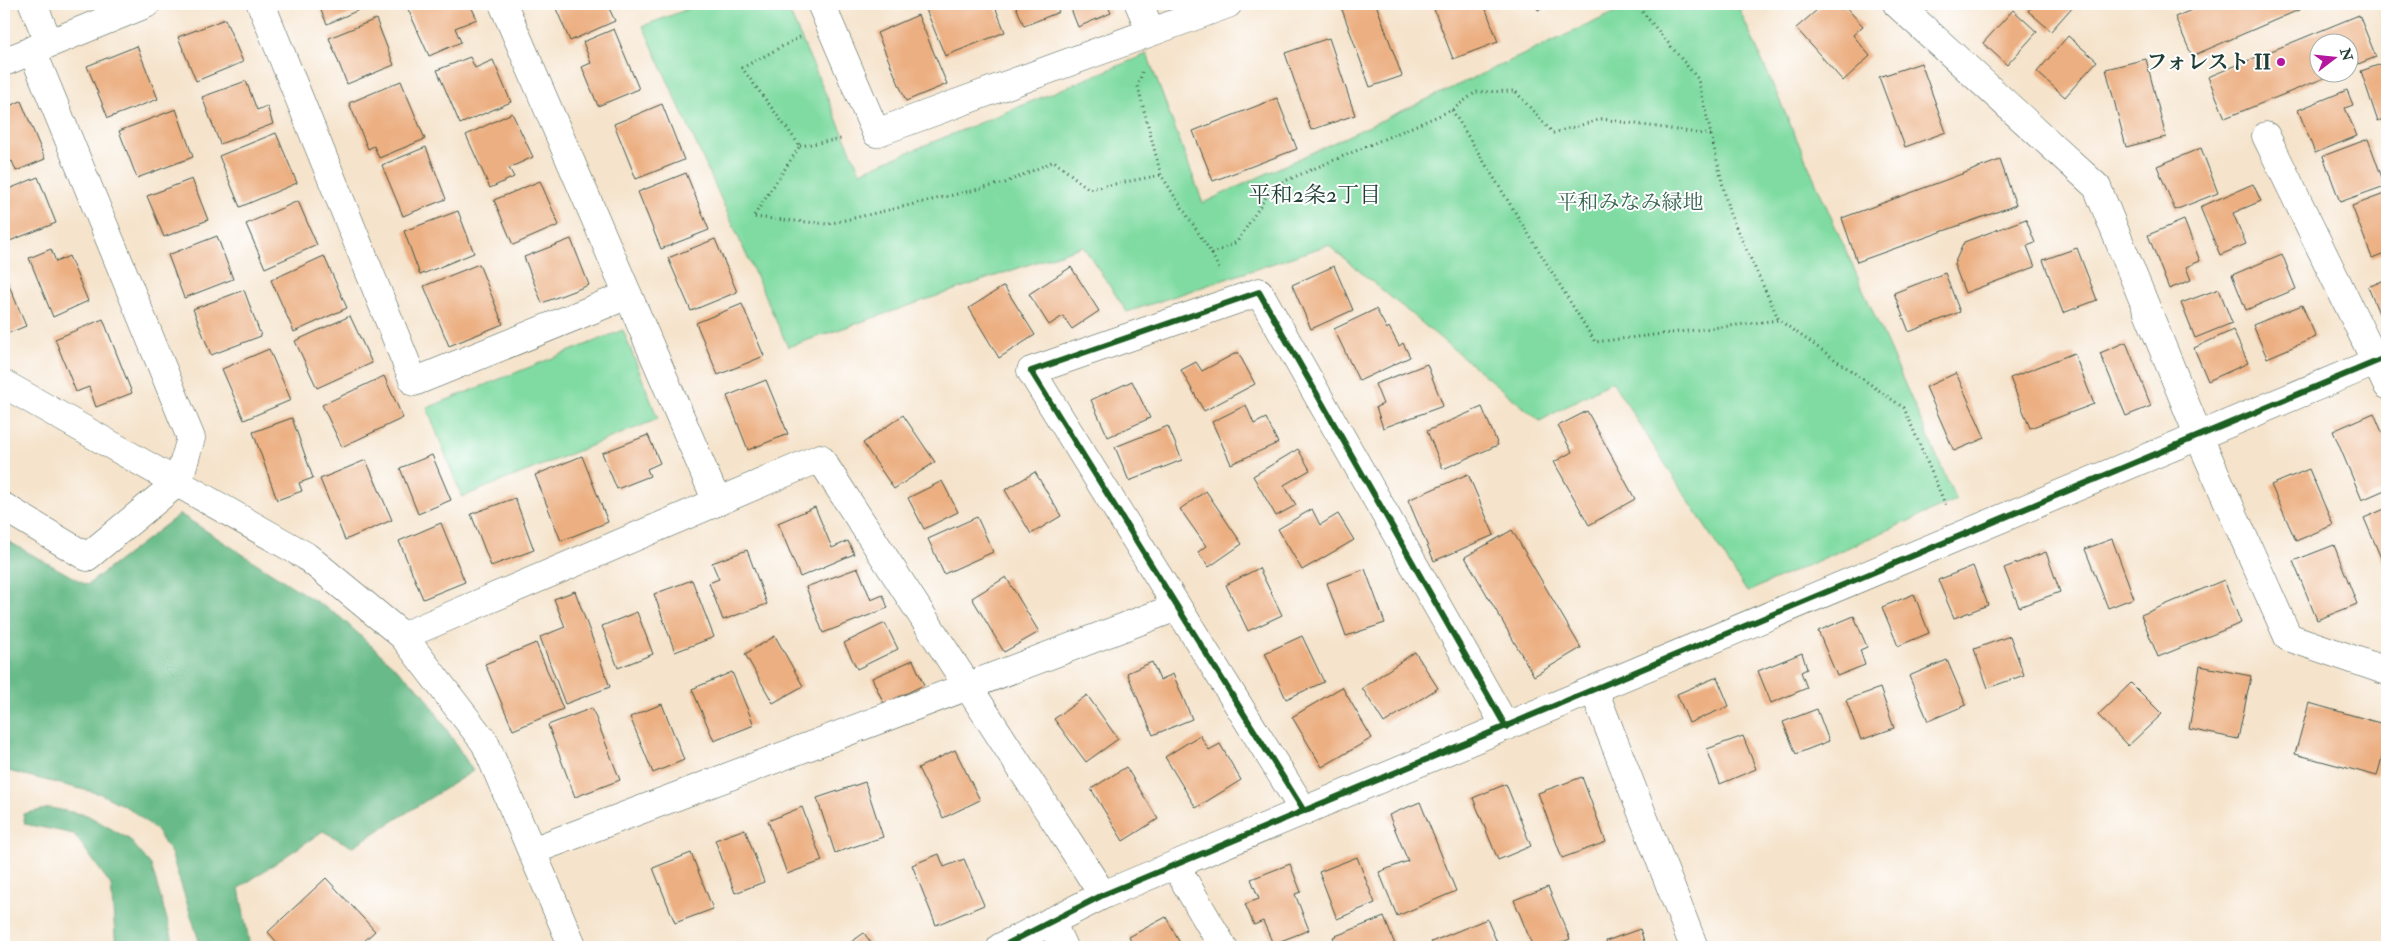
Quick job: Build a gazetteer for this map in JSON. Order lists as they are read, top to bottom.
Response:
{
  "districts": ["平和2条2丁目"],
  "parks": ["平和みなみ緑地"],
  "places": ["フォレスト II"],
  "north": "right"
}
